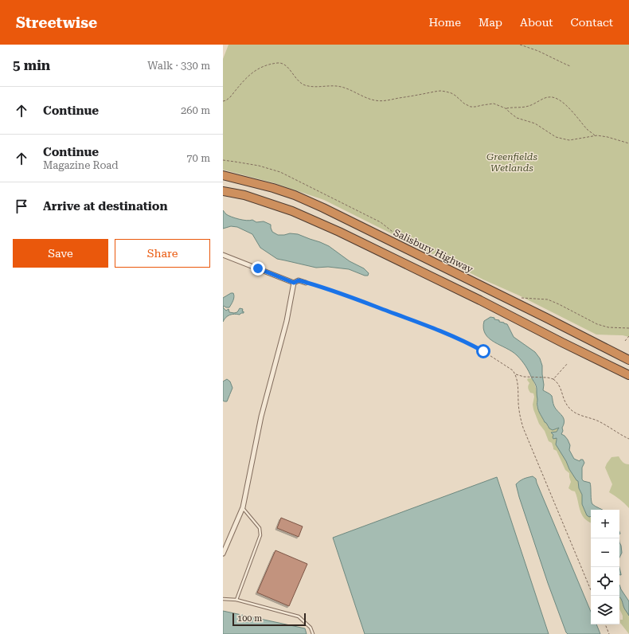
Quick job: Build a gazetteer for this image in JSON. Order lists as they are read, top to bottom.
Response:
{
  "streets": {
    "highway": ["Salisbury Highway"]
  },
  "parks": ["Greenfields Wetlands"],
  "scale_bar": "100 m",
  "page": {
    "header": "Streetwise",
    "nav": [
      "Home",
      "Map",
      "About",
      "Contact"
    ],
    "heading": ["5 min", "Walk · 330 m"],
    "list": [
      ["Continue", "260 m"],
      ["Continue", "Magazine Road", "70 m"],
      "Arrive at destination"
    ],
    "buttons": ["Save", "Share"],
    "map_buttons": ["+", "−"],
    "scale": "100 m"
  }
}
